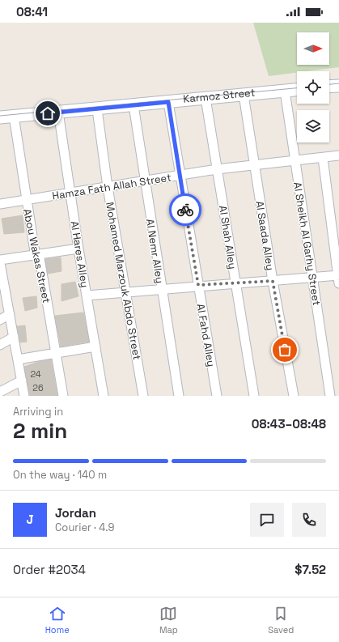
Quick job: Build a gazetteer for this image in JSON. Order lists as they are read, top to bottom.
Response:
{
  "streets": {
    "main road": ["Karmoz Street"],
    "street": [
      "Hamza Fath Allah Street",
      "Al Saada Alley",
      "Al Shah Alley",
      "Al Sheikh Al Garhy Street",
      "Al Nemr Alley",
      "Al Hares Alley",
      "Abou Wakas Street",
      "Mohamed Marzouk Abdo Street",
      "Al Fahd Alley"
    ]
  },
  "crossings": [
    ["Karmoz Street", "Al Saada Alley"],
    ["Karmoz Street", "Al Shah Alley"],
    ["Karmoz Street", "Al Sheikh Al Garhy Street"],
    ["Karmoz Street", "Al Nemr Alley"],
    ["Karmoz Street", "Al Hares Alley"],
    ["Karmoz Street", "Abou Wakas Street"],
    ["Karmoz Street", "Mohamed Marzouk Abdo Street"],
    ["Karmoz Street", "Al Fahd Alley"],
    ["Hamza Fath Allah Street", "Al Saada Alley"],
    ["Hamza Fath Allah Street", "Al Shah Alley"],
    ["Hamza Fath Allah Street", "Al Sheikh Al Garhy Street"],
    ["Hamza Fath Allah Street", "Al Nemr Alley"],
    ["Hamza Fath Allah Street", "Al Hares Alley"],
    ["Hamza Fath Allah Street", "Abou Wakas Street"],
    ["Hamza Fath Allah Street", "Mohamed Marzouk Abdo Street"],
    ["Hamza Fath Allah Street", "Al Fahd Alley"]
  ],
  "house_numbers": ["24", "26"],
  "north": "right",
  "page": {
    "status": "08:41",
    "heading": ["2 min", "Arriving in", "08:43–08:48"],
    "panel": [
      "Jordan",
      "Courier · 4.9",
      "Order #2034",
      "$7.52"
    ],
    "bar": "On the way · 140 m",
    "round": "J",
    "tabs": ["Home", "Map", "Saved"]
  }
}
